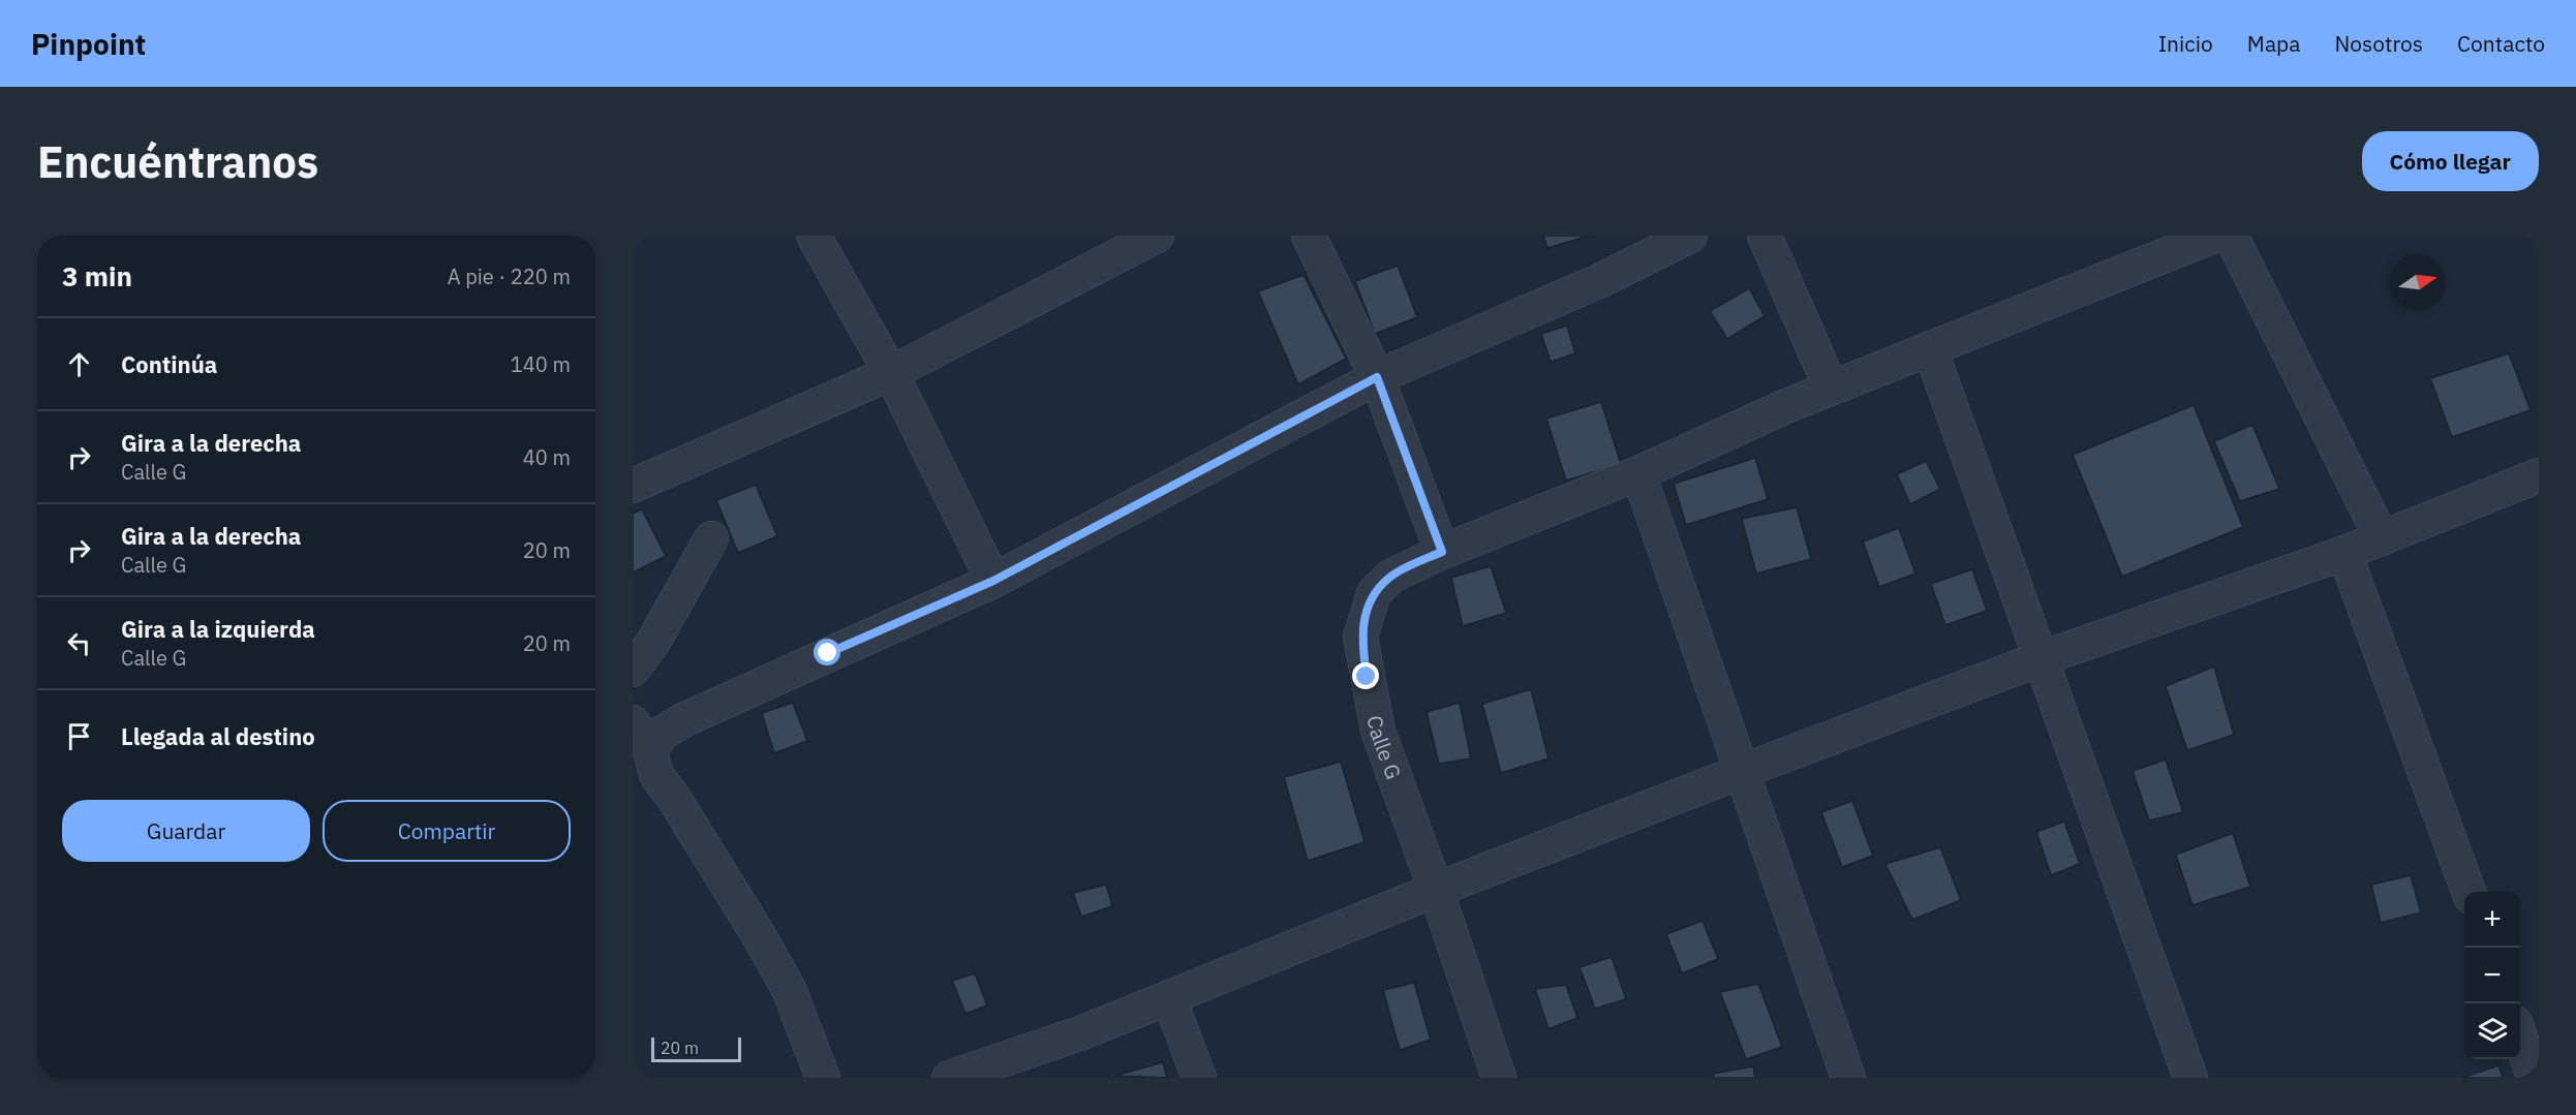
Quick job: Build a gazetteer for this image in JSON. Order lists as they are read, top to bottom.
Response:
{
  "streets": {
    "street": ["Calle G"]
  },
  "scale_bar": "20 m",
  "north": "right",
  "page": {
    "header": "Pinpoint",
    "nav": [
      "Inicio",
      "Mapa",
      "Nosotros",
      "Contacto"
    ],
    "buttons": [
      "Cómo llegar",
      ["Guardar", "Compartir"]
    ],
    "title": "Encuéntranos",
    "heading": ["3 min", "A pie · 220 m"],
    "list": [
      ["Continúa", "140 m"],
      ["Gira a la derecha", "Calle G", "40 m"],
      ["Gira a la derecha", "Calle G", "20 m"],
      ["Gira a la izquierda", "Calle G", "20 m"],
      "Llegada al destino"
    ],
    "map_buttons": ["+", "−"],
    "scale": "20 m"
  }
}
